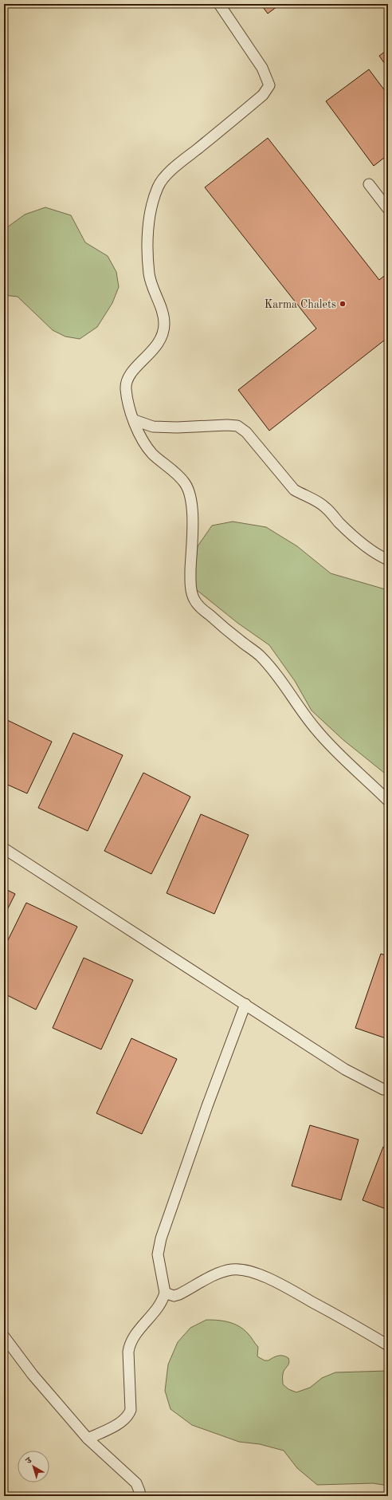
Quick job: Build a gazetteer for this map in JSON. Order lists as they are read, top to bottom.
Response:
{
  "places": ["Karma Chalets"],
  "north": "top left"
}
